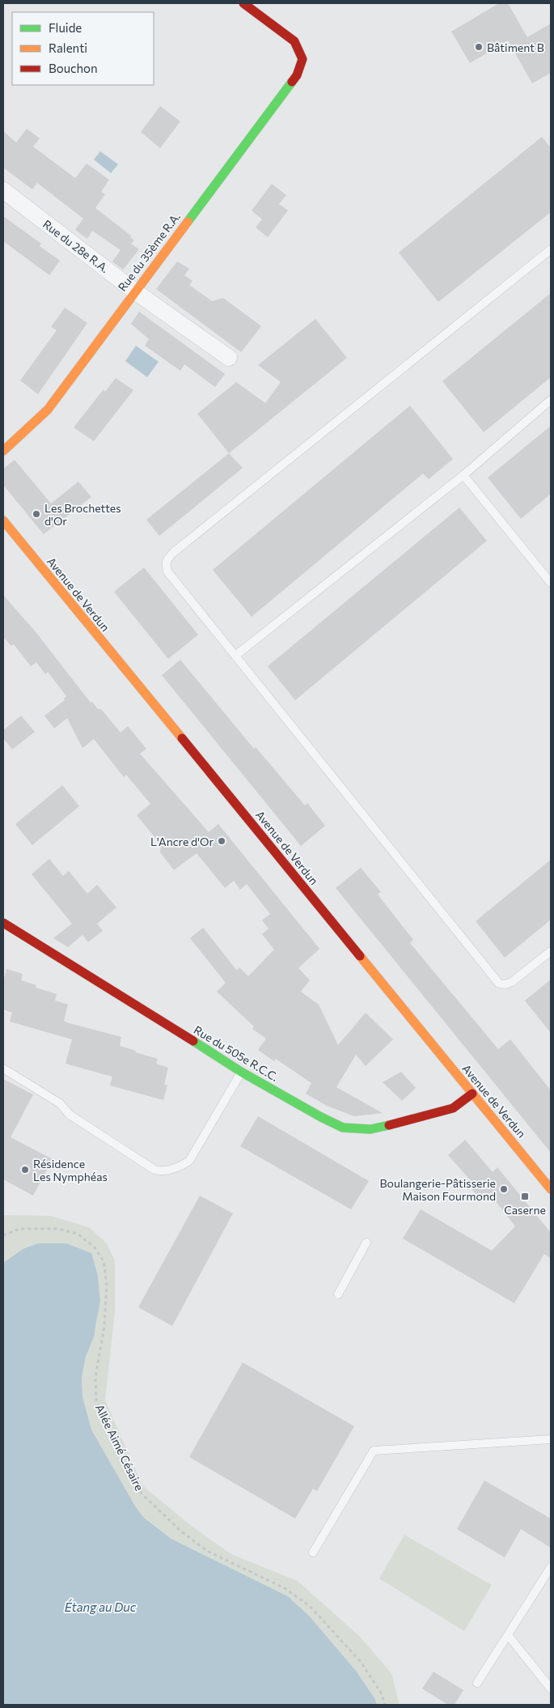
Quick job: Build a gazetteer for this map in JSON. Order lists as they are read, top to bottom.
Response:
{
  "streets": {
    "street": [
      "Rue du 28e R.A.",
      "Rue du 35ème R.A.",
      "Avenue de Verdun",
      "Rue du 505e R.C.C."
    ],
    "path": ["Allée Aimé Césaire"]
  },
  "crossings": [
    ["Rue du 28e R.A.", "Rue du 35ème R.A."],
    ["Avenue de Verdun", "Rue du 505e R.C.C."]
  ],
  "water": ["Étang au Duc"],
  "places": {
    "other": [
      "Bâtiment B",
      "Les Brochettes d'Or",
      "L'Ancre d'Or",
      "Résidence Les Nymphéas",
      "Boulangerie-Pâtisserie Maison Fourmond"
    ],
    "transit": ["Caserne"]
  },
  "legend": ["Fluide", "Ralenti", "Bouchon"]
}
